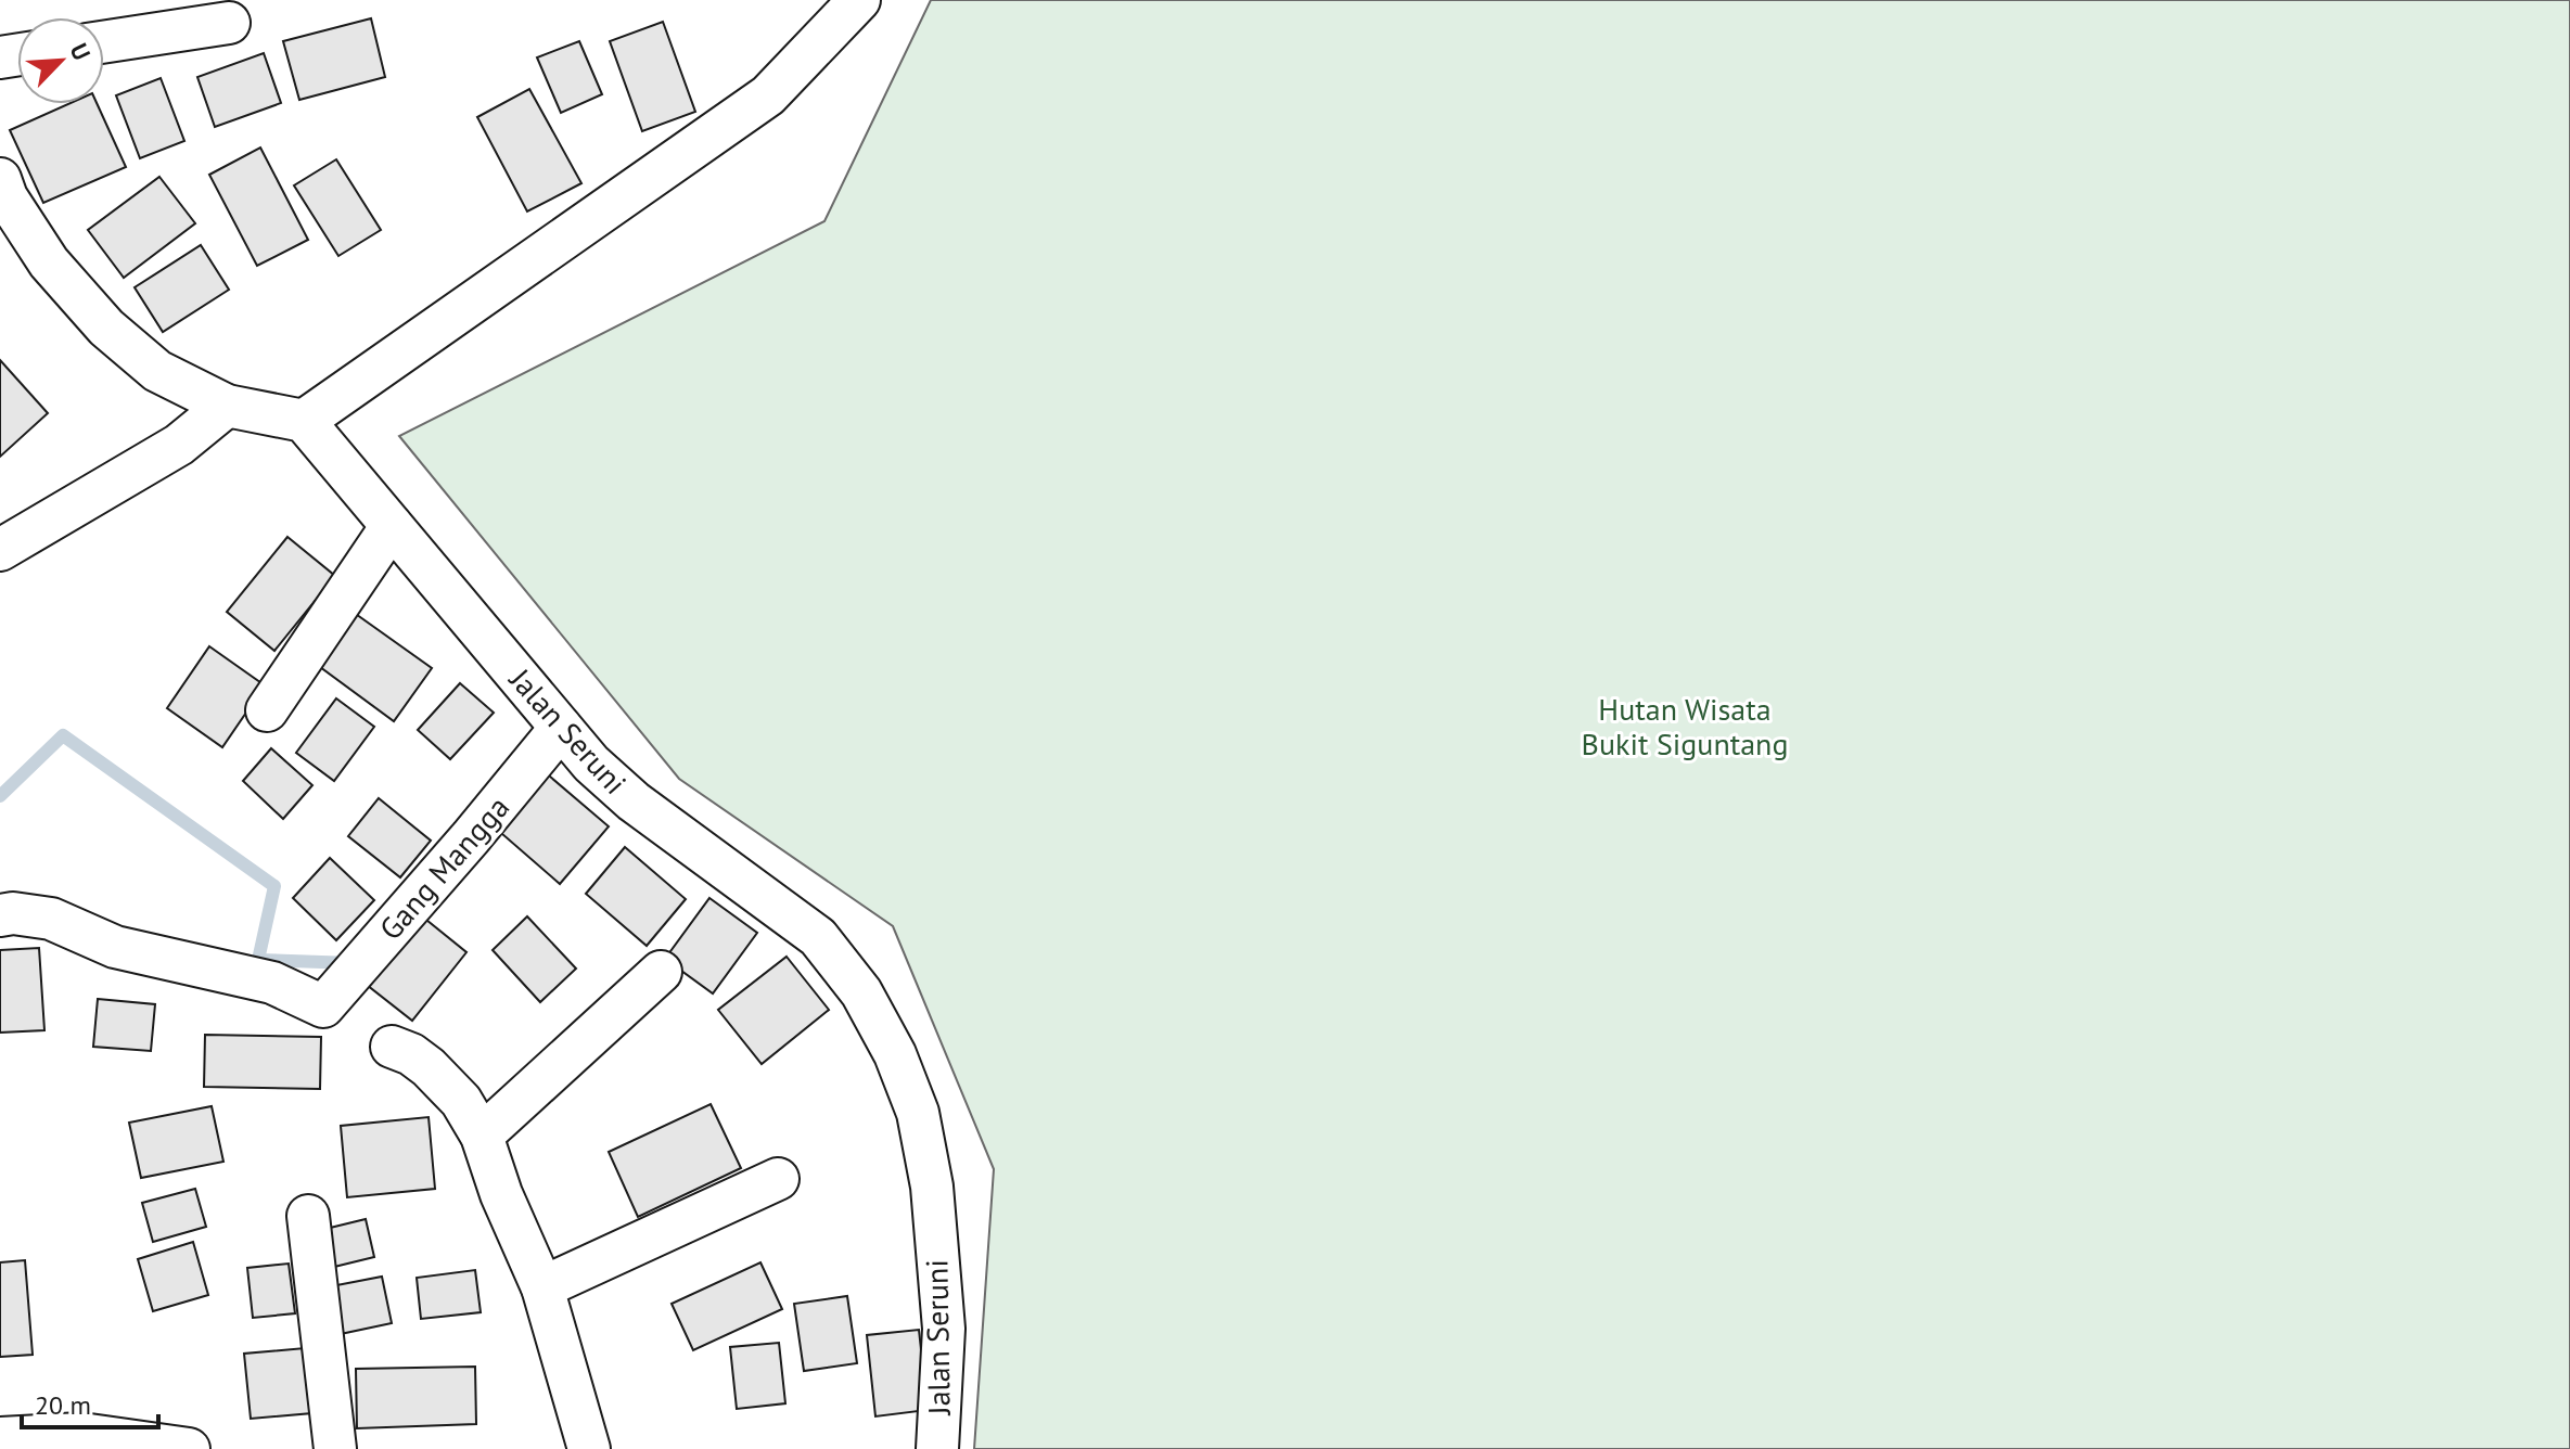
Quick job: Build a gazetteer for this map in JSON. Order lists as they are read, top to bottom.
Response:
{
  "streets": {
    "street": ["Jalan Seruni", "Gang Mangga"]
  },
  "crossings": [
    ["Jalan Seruni", "Gang Mangga"]
  ],
  "parks": ["Hutan Wisata Bukit Siguntang"],
  "scale_bar": "20 m",
  "north": "top right"
}
